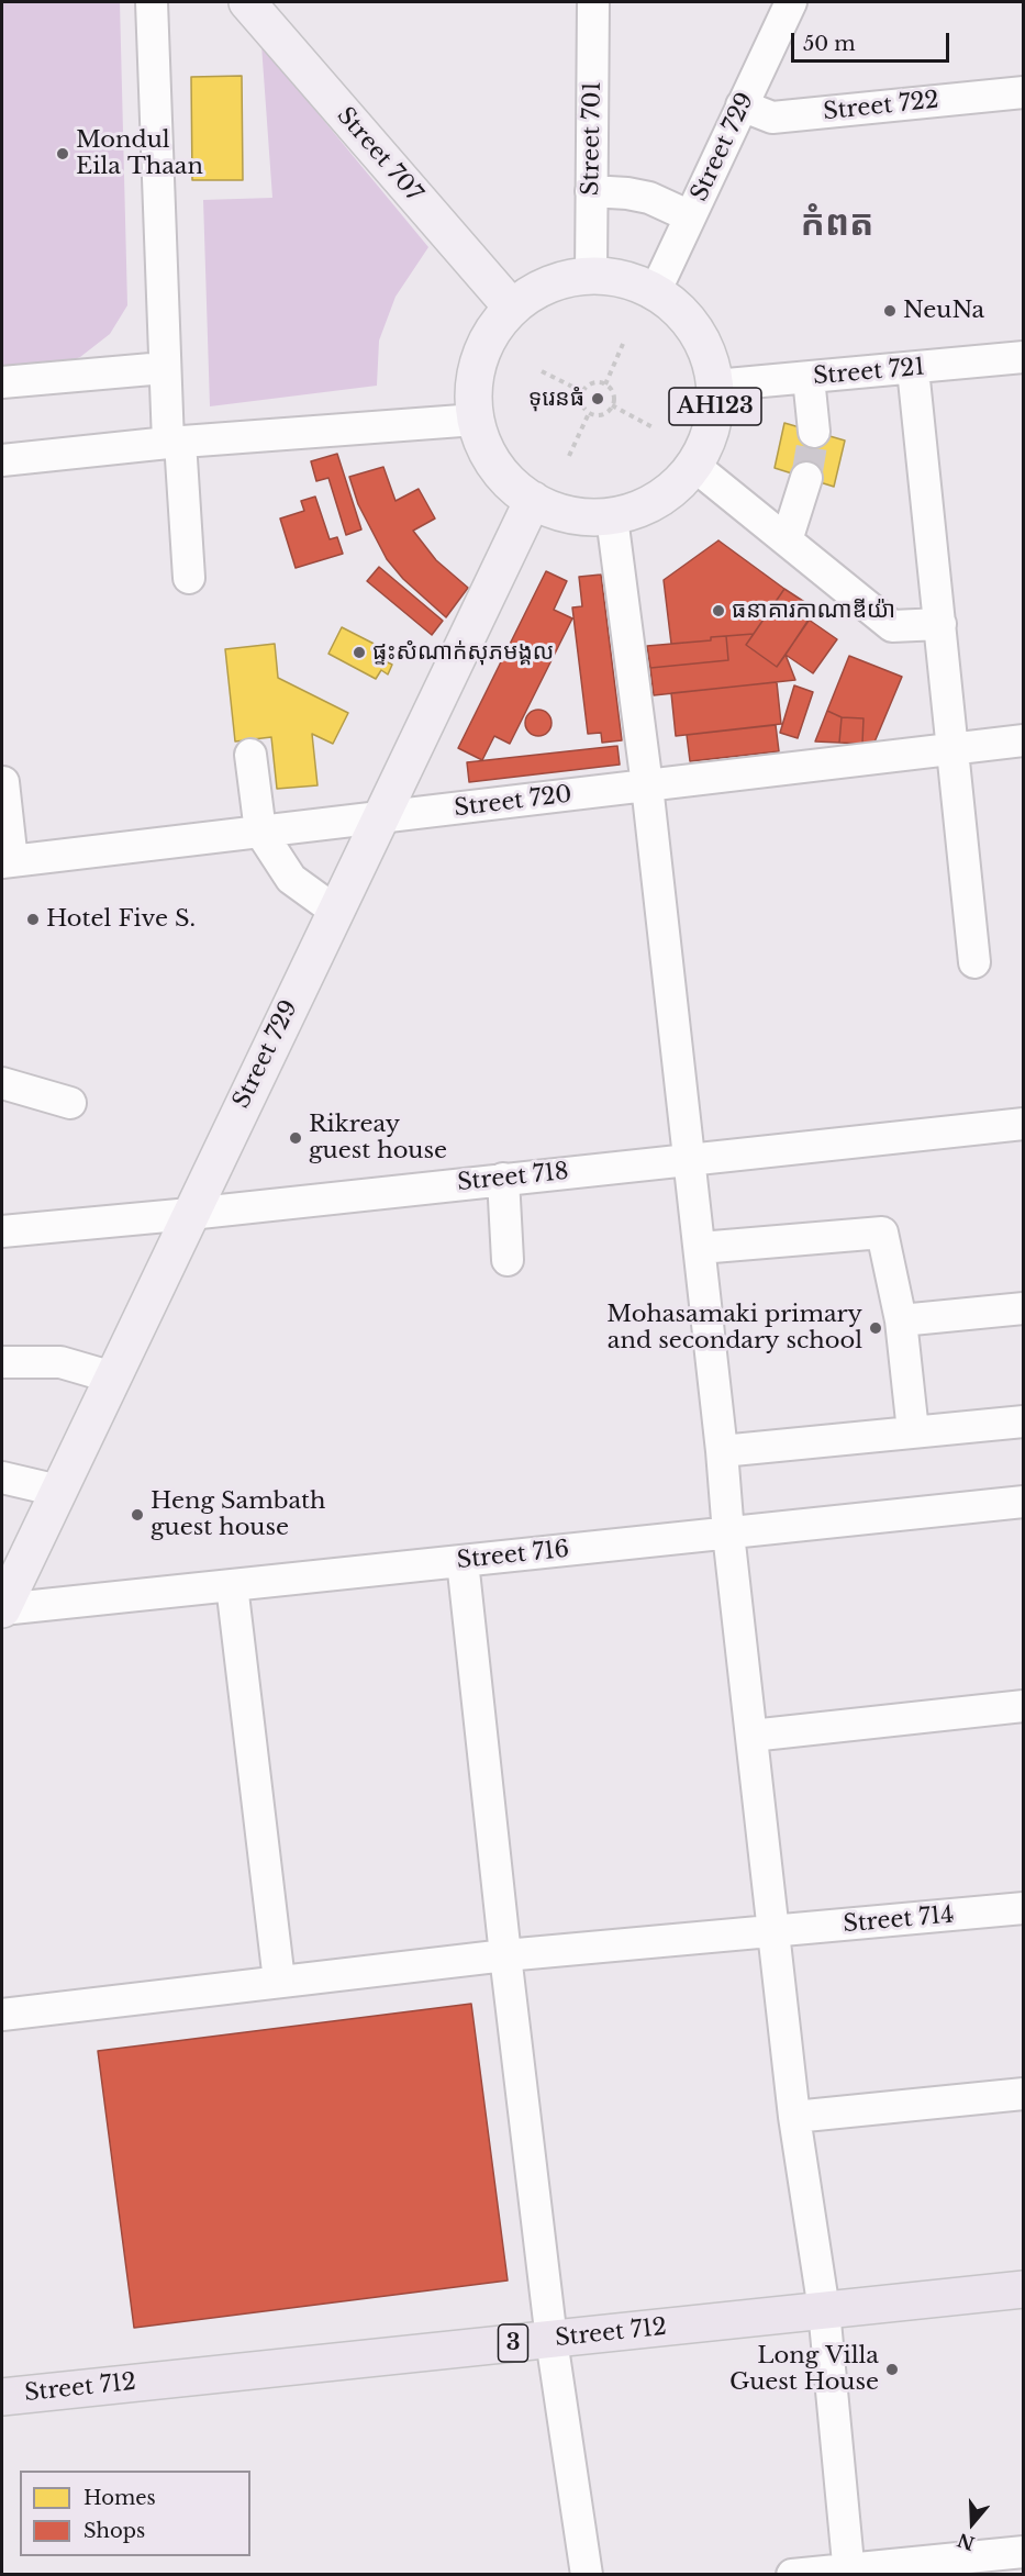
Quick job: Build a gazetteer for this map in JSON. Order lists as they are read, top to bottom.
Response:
{
  "streets": {
    "highway": ["Street 712", "3"],
    "main road": ["Street 729", "Street 707", "AH123"],
    "street": [
      "Street 722",
      "Street 701",
      "Street 721",
      "Street 720",
      "Street 718",
      "Street 716",
      "Street 714"
    ]
  },
  "crossings": [
    ["Street 722", "Street 729"],
    ["Street 701", "AH123"],
    ["Street 729", "AH123"],
    ["Street 729", "Street 720"],
    ["Street 729", "Street 718"],
    ["Street 729", "Street 716"],
    ["Street 707", "AH123"],
    ["Street 721", "AH123"]
  ],
  "districts": ["កំពត"],
  "places": [
    "Mondul Eila Thaan",
    "NeuNa",
    "ទុរេនធំ",
    "ធនាគារកាណាឌីយ៉ា",
    "ផ្ទះសំណាក់សុភមង្គល",
    "Hotel Five S.",
    "Rikreay guest house",
    "Mohasamaki primary and secondary school",
    "Heng Sambath guest house",
    "Long Villa Guest House"
  ],
  "legend": ["Homes", "Shops"],
  "scale_bar": "50 m",
  "north": "bottom"
}
